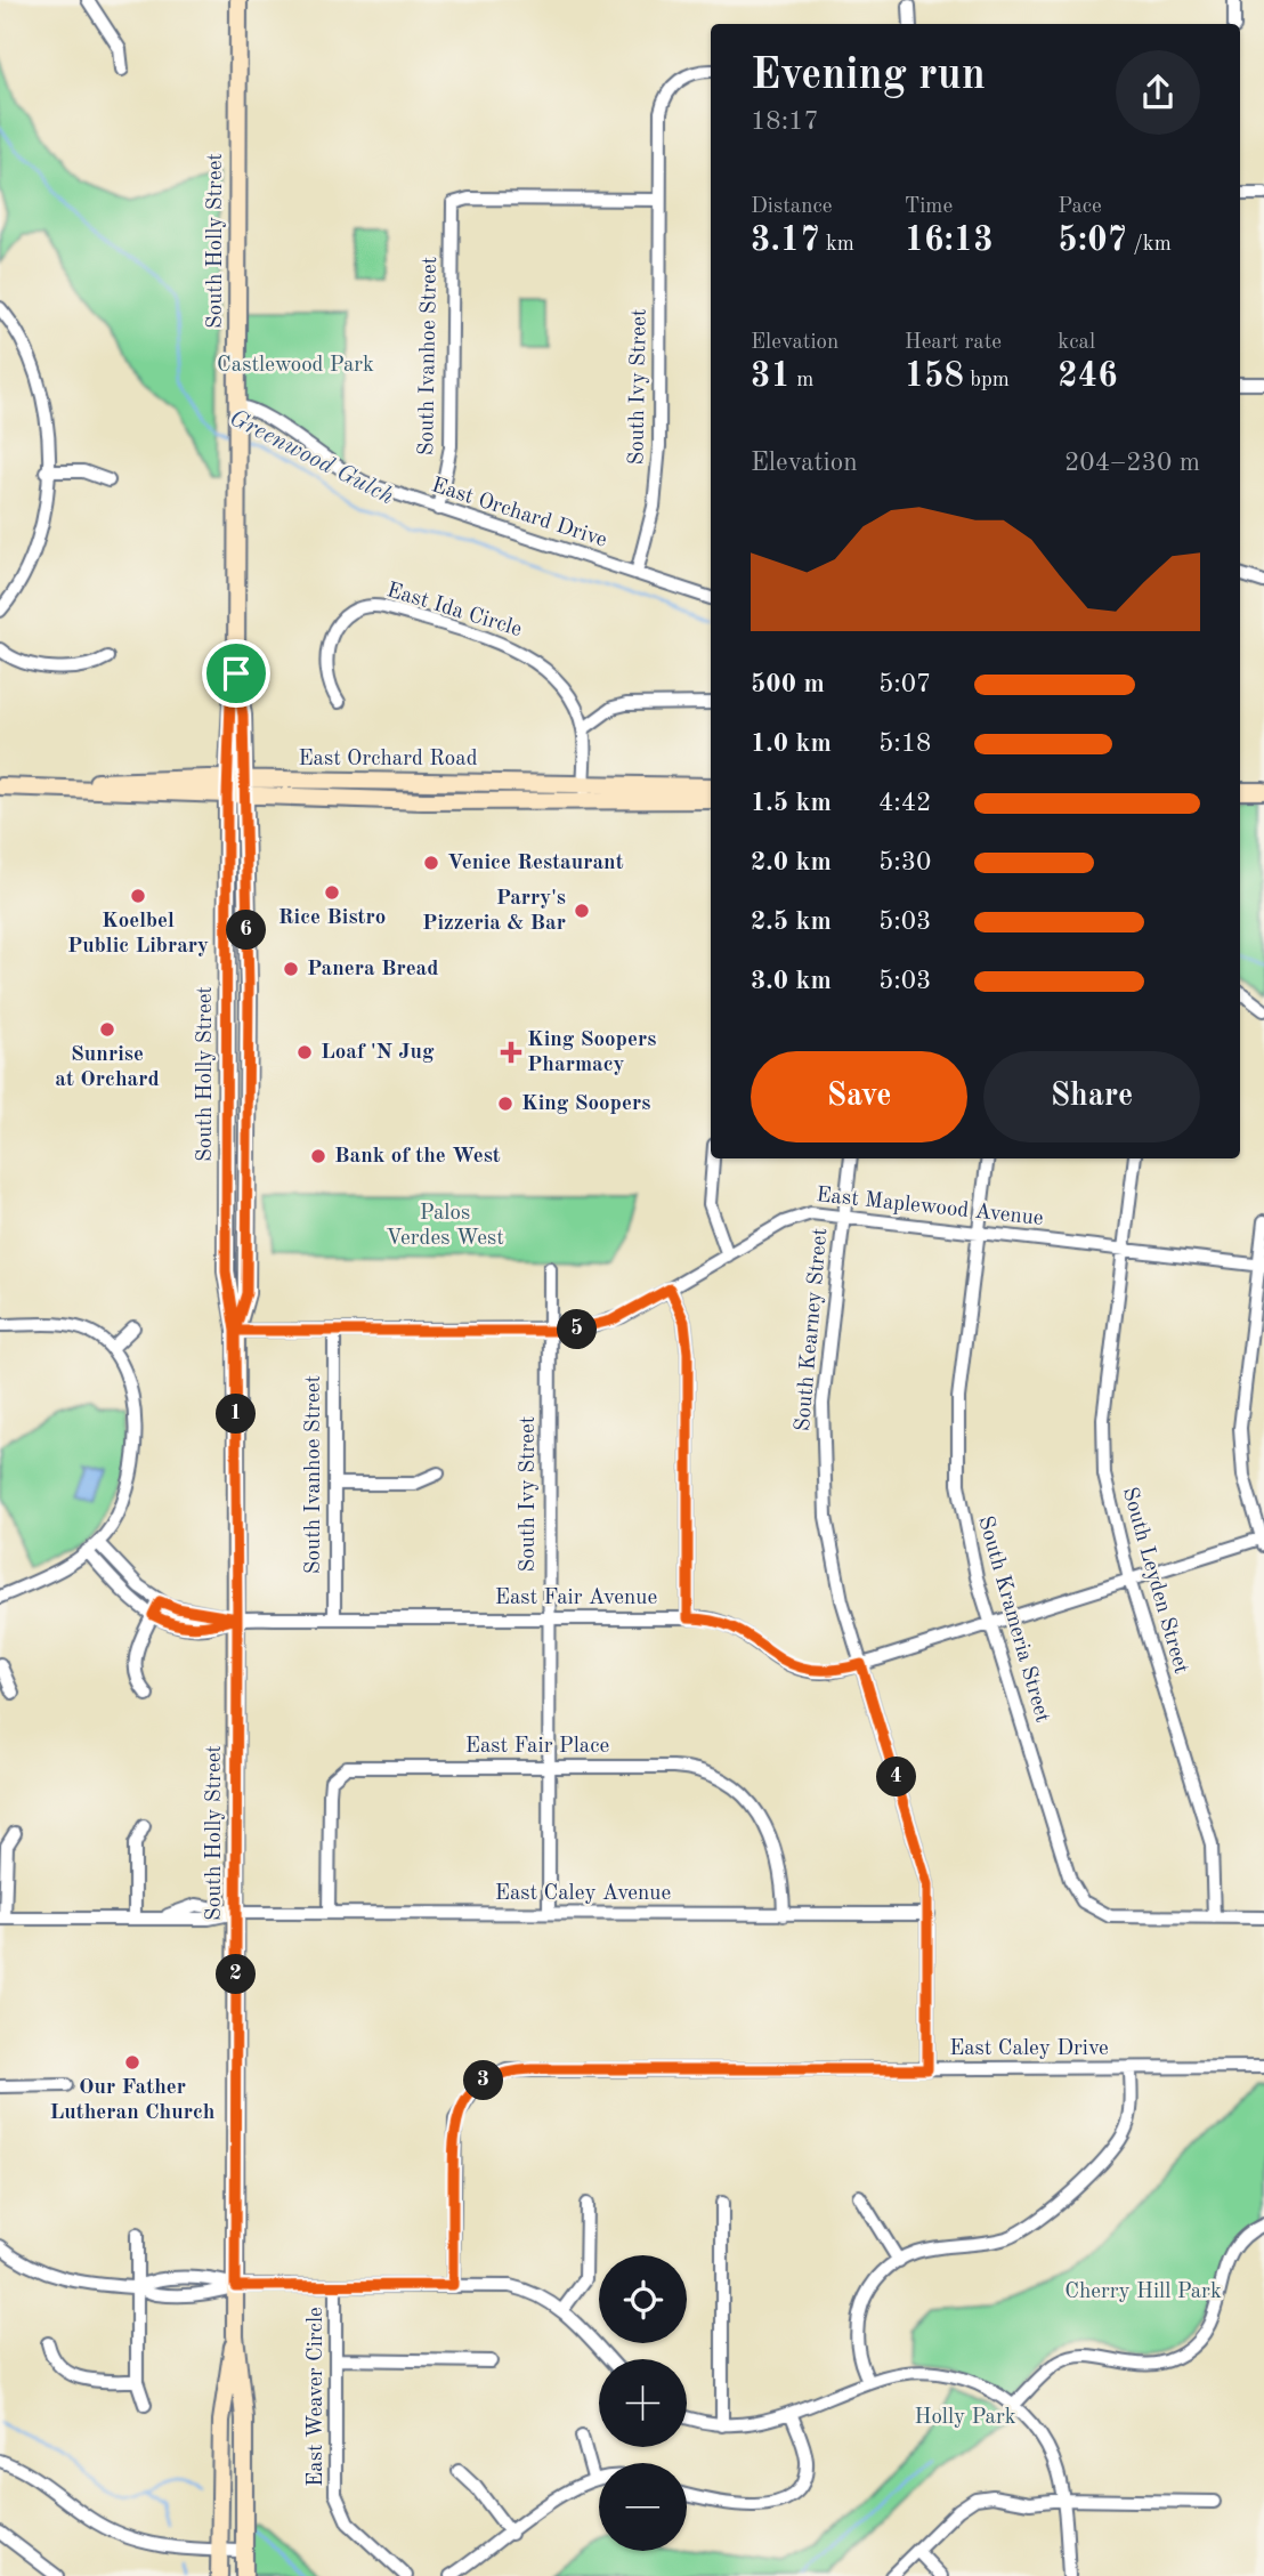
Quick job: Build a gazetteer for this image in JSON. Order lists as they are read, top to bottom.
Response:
{
  "streets": {
    "main road": ["South Holly Street", "East Orchard Road"],
    "street": [
      "South Ivanhoe Street",
      "South Ivy Street",
      "East Orchard Drive",
      "East Ida Circle",
      "East Maplewood Avenue",
      "South Kearney Street",
      "South Leyden Street",
      "East Fair Avenue",
      "South Krameria Street",
      "East Fair Place",
      "East Caley Avenue",
      "East Caley Drive",
      "East Weaver Circle"
    ]
  },
  "crossings": [
    ["South Holly Street", "East Orchard Drive"],
    ["South Holly Street", "East Orchard Road"],
    ["South Holly Street", "East Maplewood Avenue"],
    ["South Holly Street", "East Fair Avenue"],
    ["South Holly Street", "East Caley Avenue"],
    ["South Ivanhoe Street", "South Ivy Street"],
    ["South Ivanhoe Street", "East Orchard Drive"],
    ["South Ivanhoe Street", "East Maplewood Avenue"],
    ["South Ivanhoe Street", "East Fair Avenue"],
    ["South Ivy Street", "East Orchard Drive"],
    ["South Ivy Street", "East Maplewood Avenue"],
    ["South Ivy Street", "East Fair Avenue"],
    ["South Ivy Street", "East Fair Place"],
    ["South Ivy Street", "East Caley Avenue"],
    ["East Ida Circle", "East Orchard Road"],
    ["East Maplewood Avenue", "South Kearney Street"],
    ["East Maplewood Avenue", "South Leyden Street"],
    ["East Maplewood Avenue", "South Krameria Street"],
    ["South Kearney Street", "East Fair Avenue"],
    ["South Kearney Street", "East Caley Avenue"],
    ["South Kearney Street", "East Caley Drive"],
    ["South Leyden Street", "East Fair Avenue"],
    ["South Leyden Street", "South Krameria Street"],
    ["East Fair Avenue", "South Krameria Street"],
    ["East Fair Place", "East Caley Avenue"]
  ],
  "water": ["Greenwood Gulch"],
  "parks": [
    "Castlewood Park",
    "Palos Verdes West",
    "Cherry Hill Park",
    "Holly Park"
  ],
  "places": {
    "other": [
      "Venice Restaurant",
      "Rice Bistro",
      "Koelbel Public Library",
      "Parry's Pizzeria & Bar",
      "Panera Bread",
      "Sunrise at Orchard",
      "Loaf 'N Jug",
      "King Soopers",
      "Bank of the West",
      "Our Father Lutheran Church"
    ],
    "health": ["King Soopers Pharmacy"]
  },
  "page": {
    "heading": ["Evening run", "18:17"],
    "stats": [
      ["Distance", "3.17 km"],
      ["Time", "16:13"],
      ["Pace", "5:07 /km"],
      ["Elevation", "31 m"],
      ["Heart rate", "158 bpm"],
      ["kcal", "246"]
    ],
    "chart": ["Elevation", "204–230 m"],
    "list": [
      {
        "name": "500 m",
        "note": "5:07"
      },
      {
        "name": "1.0 km",
        "note": "5:18"
      },
      {
        "name": "1.5 km",
        "note": "4:42"
      },
      {
        "name": "2.0 km",
        "note": "5:30"
      },
      {
        "name": "2.5 km",
        "note": "5:03"
      },
      {
        "name": "3.0 km",
        "note": "5:03"
      }
    ],
    "pins": [
      "6",
      "5",
      "1",
      "4",
      "2",
      "3"
    ],
    "buttons": ["Save", "Share"],
    "map_buttons": ["+", "−"]
  }
}
